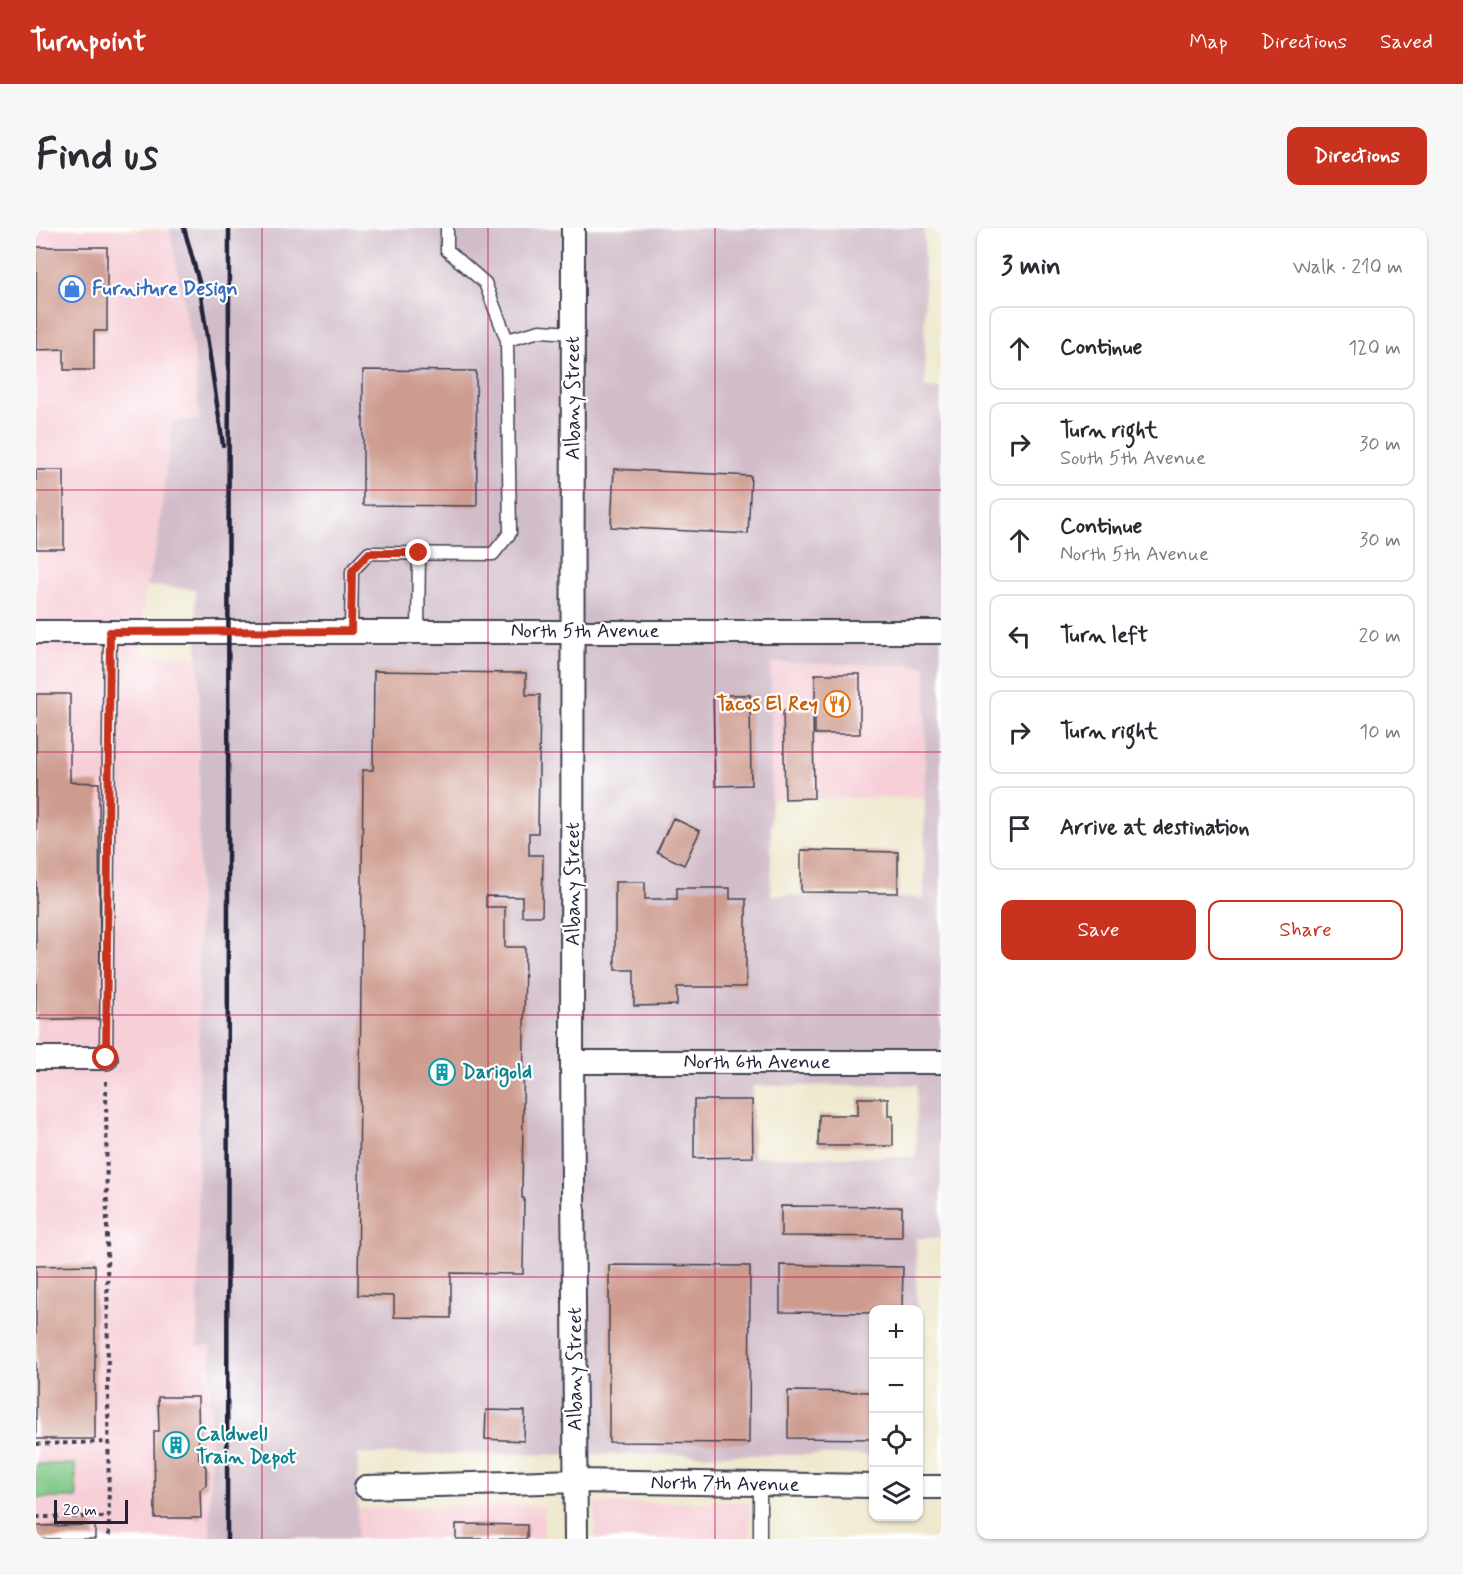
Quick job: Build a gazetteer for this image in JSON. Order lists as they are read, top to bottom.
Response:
{
  "streets": {
    "street": [
      "Albany Street",
      "North 5th Avenue",
      "North 6th Avenue",
      "North 7th Avenue"
    ]
  },
  "crossings": [
    ["Albany Street", "North 5th Avenue"],
    ["Albany Street", "North 6th Avenue"],
    ["Albany Street", "North 7th Avenue"]
  ],
  "places": {
    "shop": ["Furniture Design"],
    "restaurant": ["Tacos El Rey"],
    "building": ["Darigold", "Caldwell Train Depot"]
  },
  "scale_bar": "20 m",
  "page": {
    "header": "Turnpoint",
    "nav": ["Map", "Directions", "Saved"],
    "buttons": [
      "Directions",
      ["Save", "Share"]
    ],
    "title": "Find us",
    "heading": ["3 min", "Walk · 210 m"],
    "list": [
      ["Continue", "120 m"],
      ["Turn right", "South 5th Avenue", "30 m"],
      ["Continue", "North 5th Avenue", "30 m"],
      ["Turn left", "20 m"],
      ["Turn right", "10 m"],
      "Arrive at destination"
    ],
    "map_buttons": ["+", "−"],
    "scale": "20 m"
  }
}
